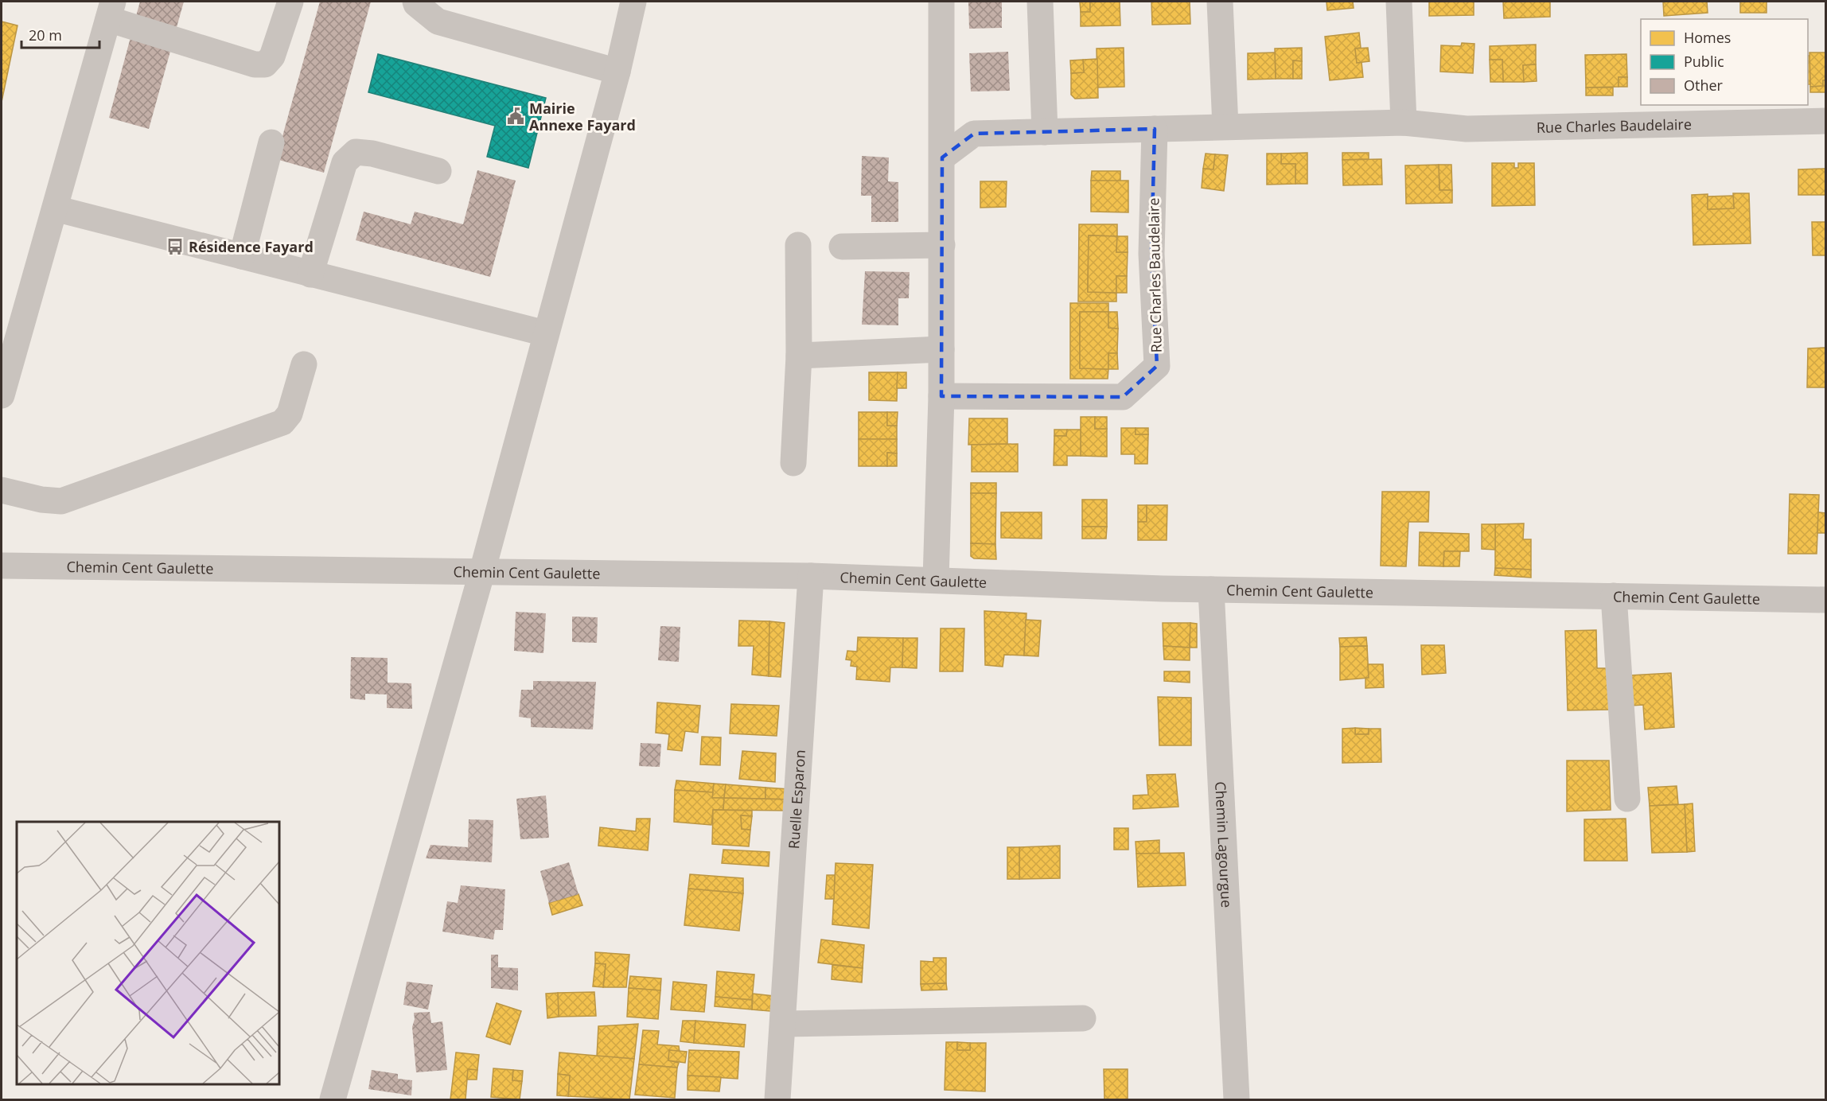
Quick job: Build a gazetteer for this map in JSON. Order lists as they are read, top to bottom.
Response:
{
  "streets": {
    "street": [
      "Rue Charles Baudelaire",
      "Chemin Cent Gaulette",
      "Ruelle Esparon",
      "Chemin Lagourgue"
    ]
  },
  "crossings": [
    ["Chemin Cent Gaulette", "Ruelle Esparon"],
    ["Chemin Cent Gaulette", "Chemin Lagourgue"]
  ],
  "places": {
    "public building": ["Mairie Annexe Fayard"],
    "bus stop": ["Résidence Fayard"]
  },
  "legend": ["Homes", "Public", "Other"],
  "scale_bar": "20 m"
}
